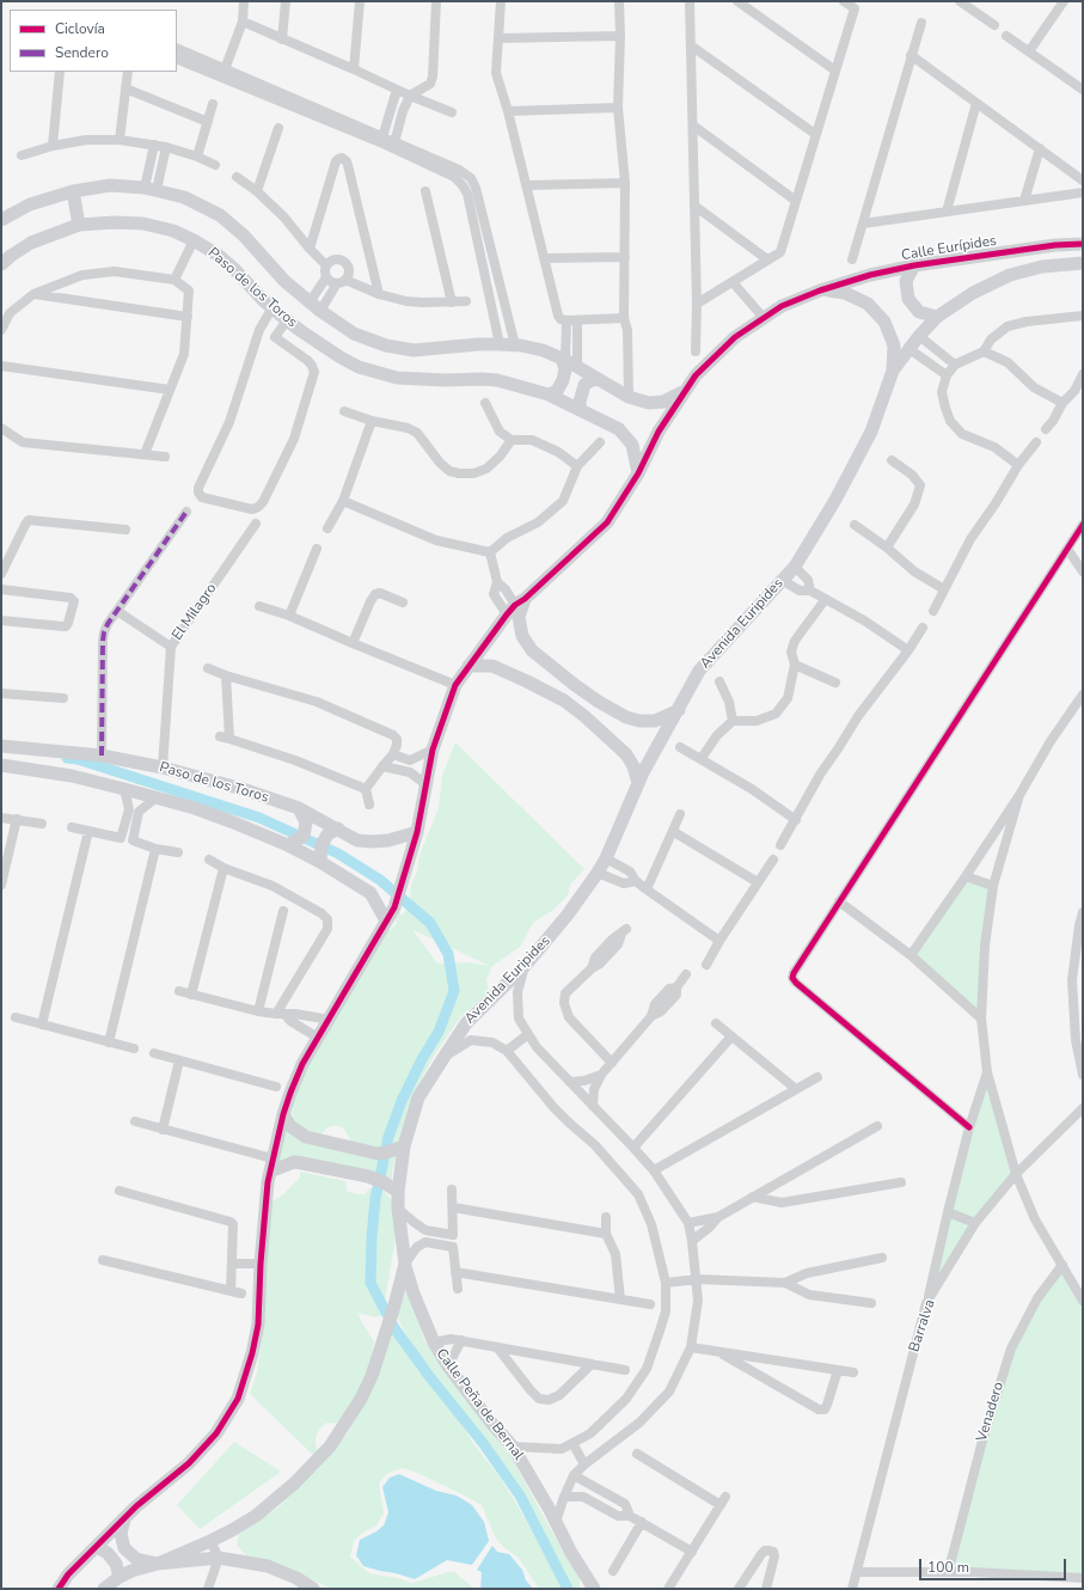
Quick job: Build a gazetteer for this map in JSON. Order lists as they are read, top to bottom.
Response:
{
  "streets": {
    "street": [
      "Calle Eurípides",
      "Paso de los Toros",
      "El Milagro",
      "Avenida Euripides",
      "Barralva",
      "Calle Peña de Bernal",
      "Venadero"
    ]
  },
  "crossings": [
    ["Calle Eurípides", "Paso de los Toros"],
    ["Paso de los Toros", "El Milagro"],
    ["Avenida Euripides", "Calle Peña de Bernal"]
  ],
  "legend": ["Ciclovía", "Sendero"],
  "scale_bar": "100 m"
}
